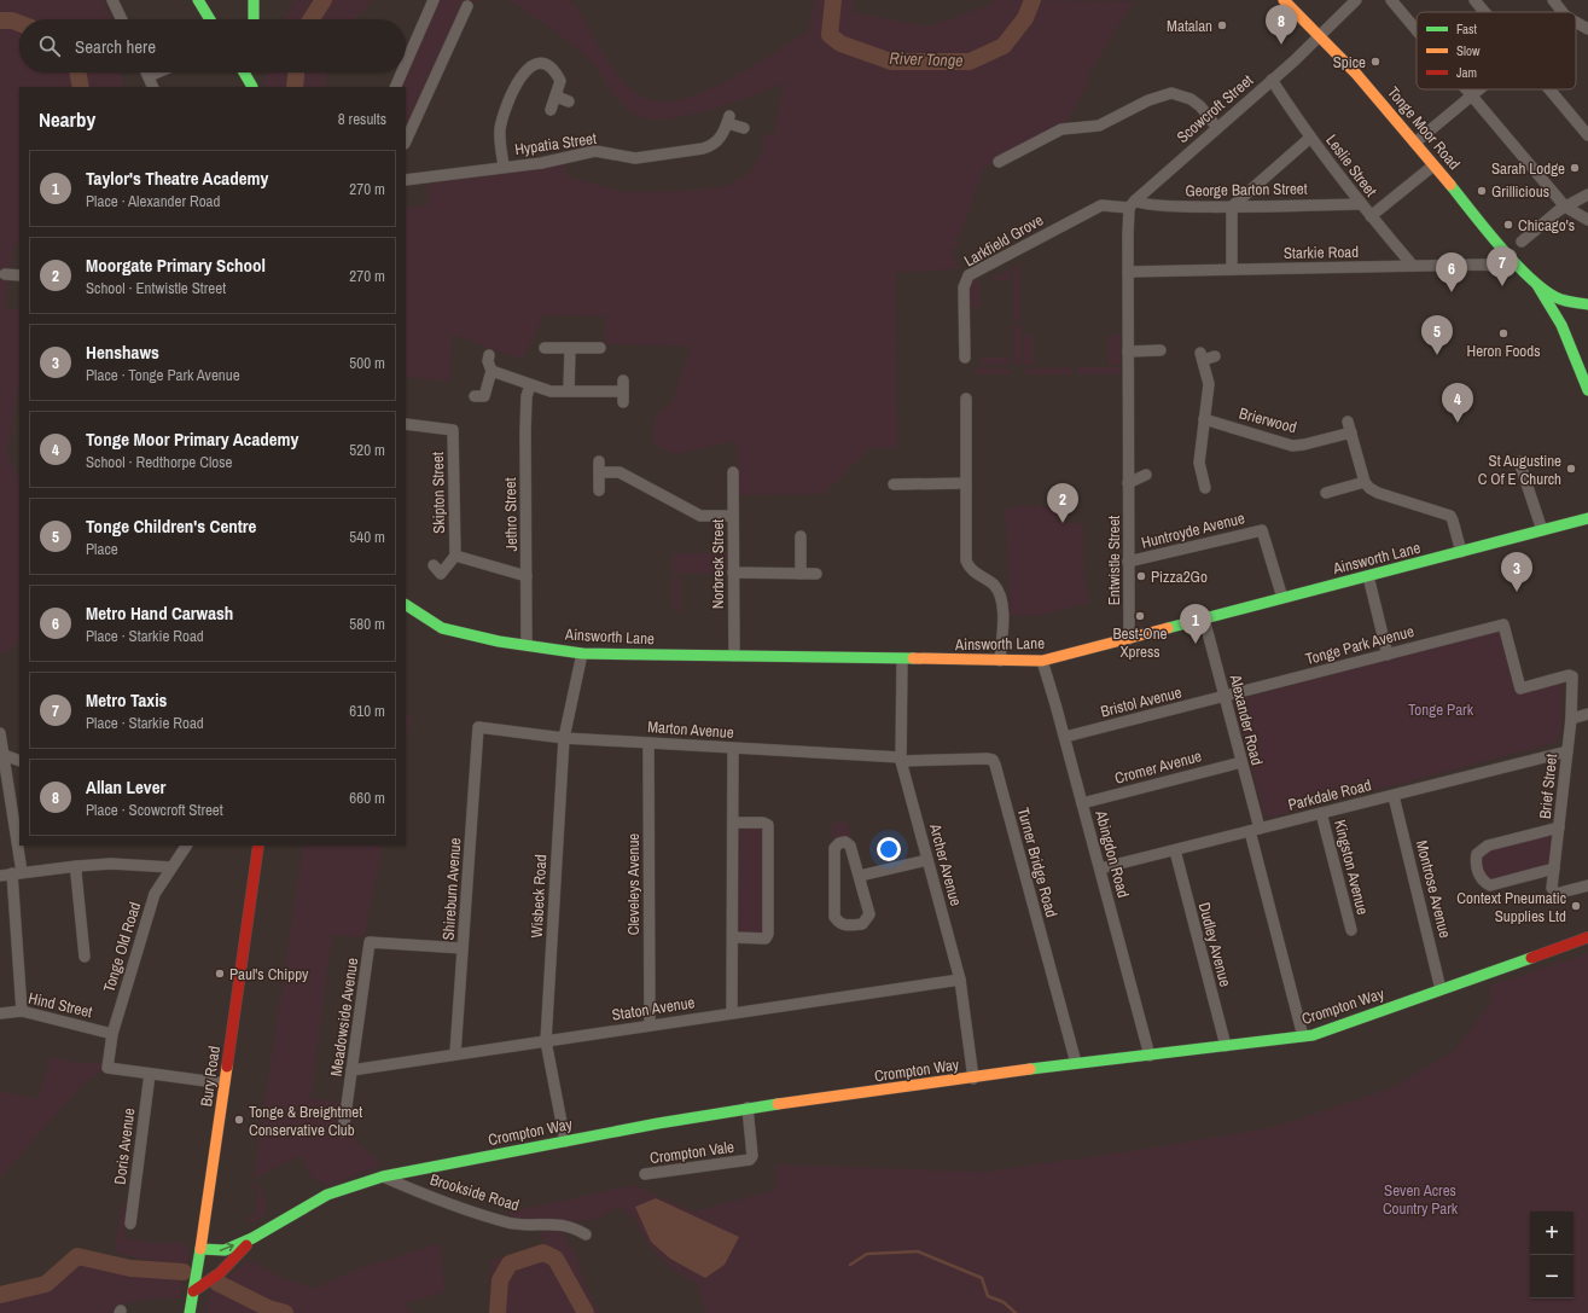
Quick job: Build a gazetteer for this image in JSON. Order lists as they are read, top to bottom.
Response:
{
  "streets": {
    "main road": [
      "Tonge Moor Road",
      "Ainsworth Lane",
      "Crompton Way",
      "Bury Road"
    ],
    "street": [
      "Scowcroft Street",
      "Hypatia Street",
      "Leslie Street",
      "George Barton Street",
      "Larkfield Grove",
      "Starkie Road",
      "Brierwood",
      "Skipton Street",
      "Jethro Street",
      "Huntroyde Avenue",
      "Entwistle Street",
      "Norbreck Street",
      "Tonge Park Avenue",
      "Bristol Avenue",
      "Alexander Road",
      "Marton Avenue",
      "Cromer Avenue",
      "Brief Street",
      "Parkdale Road",
      "Abingdon Road",
      "Turner Bridge Road",
      "Archer Avenue",
      "Kingston Avenue",
      "Cleveleys Avenue",
      "Shireburn Avenue",
      "Montrose Avenue",
      "Wisbeck Road",
      "Dudley Avenue",
      "Tonge Old Road",
      "Hind Street",
      "Staton Avenue",
      "Meadowside Avenue",
      "Doris Avenue",
      "Crompton Vale",
      "Brookside Road"
    ]
  },
  "crossings": [
    ["Scowcroft Street", "Tonge Moor Road"],
    ["Scowcroft Street", "Leslie Street"],
    ["Scowcroft Street", "George Barton Street"],
    ["Scowcroft Street", "Larkfield Grove"],
    ["Scowcroft Street", "Entwistle Street"],
    ["Tonge Moor Road", "Starkie Road"],
    ["Leslie Street", "George Barton Street"],
    ["Leslie Street", "Starkie Road"],
    ["George Barton Street", "Larkfield Grove"],
    ["George Barton Street", "Entwistle Street"],
    ["Larkfield Grove", "Entwistle Street"],
    ["Starkie Road", "Entwistle Street"],
    ["Jethro Street", "Ainsworth Lane"],
    ["Huntroyde Avenue", "Ainsworth Lane"],
    ["Huntroyde Avenue", "Entwistle Street"],
    ["Ainsworth Lane", "Entwistle Street"],
    ["Ainsworth Lane", "Norbreck Street"],
    ["Ainsworth Lane", "Alexander Road"],
    ["Ainsworth Lane", "Abingdon Road"],
    ["Ainsworth Lane", "Archer Avenue"],
    ["Ainsworth Lane", "Wisbeck Road"],
    ["Tonge Park Avenue", "Bristol Avenue"],
    ["Tonge Park Avenue", "Alexander Road"],
    ["Tonge Park Avenue", "Brief Street"],
    ["Bristol Avenue", "Alexander Road"],
    ["Bristol Avenue", "Abingdon Road"],
    ["Alexander Road", "Cromer Avenue"],
    ["Alexander Road", "Parkdale Road"],
    ["Alexander Road", "Crompton Way"],
    ["Marton Avenue", "Turner Bridge Road"],
    ["Marton Avenue", "Archer Avenue"],
    ["Marton Avenue", "Cleveleys Avenue"],
    ["Marton Avenue", "Shireburn Avenue"],
    ["Marton Avenue", "Wisbeck Road"],
    ["Cromer Avenue", "Abingdon Road"],
    ["Brief Street", "Parkdale Road"],
    ["Parkdale Road", "Abingdon Road"],
    ["Parkdale Road", "Kingston Avenue"],
    ["Parkdale Road", "Montrose Avenue"],
    ["Parkdale Road", "Dudley Avenue"],
    ["Abingdon Road", "Crompton Way"],
    ["Turner Bridge Road", "Archer Avenue"],
    ["Turner Bridge Road", "Crompton Way"],
    ["Archer Avenue", "Crompton Way"],
    ["Archer Avenue", "Staton Avenue"],
    ["Cleveleys Avenue", "Staton Avenue"],
    ["Shireburn Avenue", "Staton Avenue"],
    ["Shireburn Avenue", "Meadowside Avenue"],
    ["Montrose Avenue", "Crompton Way"],
    ["Wisbeck Road", "Crompton Way"],
    ["Wisbeck Road", "Staton Avenue"],
    ["Dudley Avenue", "Crompton Way"],
    ["Tonge Old Road", "Hind Street"],
    ["Tonge Old Road", "Doris Avenue"],
    ["Crompton Way", "Bury Road"],
    ["Crompton Way", "Crompton Vale"],
    ["Crompton Way", "Brookside Road"],
    ["Staton Avenue", "Meadowside Avenue"]
  ],
  "water": ["River Tonge"],
  "parks": ["Tonge Park", "Seven Acres Country Park"],
  "places": [
    "Matalan",
    "Spice",
    "Sarah Lodge",
    "Grillicious",
    "Chicago's",
    "Heron Foods",
    "St Augustine C Of E Church",
    "Pizza2Go",
    "Best-One Xpress",
    "Context Pneumatic Supplies Ltd",
    "Paul's Chippy",
    "Tonge & Breightmet Conservative Club"
  ],
  "legend": ["Fast", "Slow", "Jam"],
  "page": {
    "pins": [
      "8",
      "7",
      "6",
      "5",
      "4",
      "2",
      "3",
      "1"
    ],
    "search": "Search here",
    "heading": ["Nearby", "8 results"],
    "list": [
      {
        "mark": "1",
        "name": "Taylor's Theatre Academy",
        "note": "Place · Alexander Road",
        "value": "270 m"
      },
      {
        "mark": "2",
        "name": "Moorgate Primary School",
        "note": "School · Entwistle Street",
        "value": "270 m"
      },
      {
        "mark": "3",
        "name": "Henshaws",
        "note": "Place · Tonge Park Avenue",
        "value": "500 m"
      },
      {
        "mark": "4",
        "name": "Tonge Moor Primary Academy",
        "note": "School · Redthorpe Close",
        "value": "520 m"
      },
      {
        "mark": "5",
        "name": "Tonge Children's Centre",
        "note": "Place",
        "value": "540 m"
      },
      {
        "mark": "6",
        "name": "Metro Hand Carwash",
        "note": "Place · Starkie Road",
        "value": "580 m"
      },
      {
        "mark": "7",
        "name": "Metro Taxis",
        "note": "Place · Starkie Road",
        "value": "610 m"
      },
      {
        "mark": "8",
        "name": "Allan Lever",
        "note": "Place · Scowcroft Street",
        "value": "660 m"
      }
    ],
    "map_buttons": ["+", "−"]
  }
}
